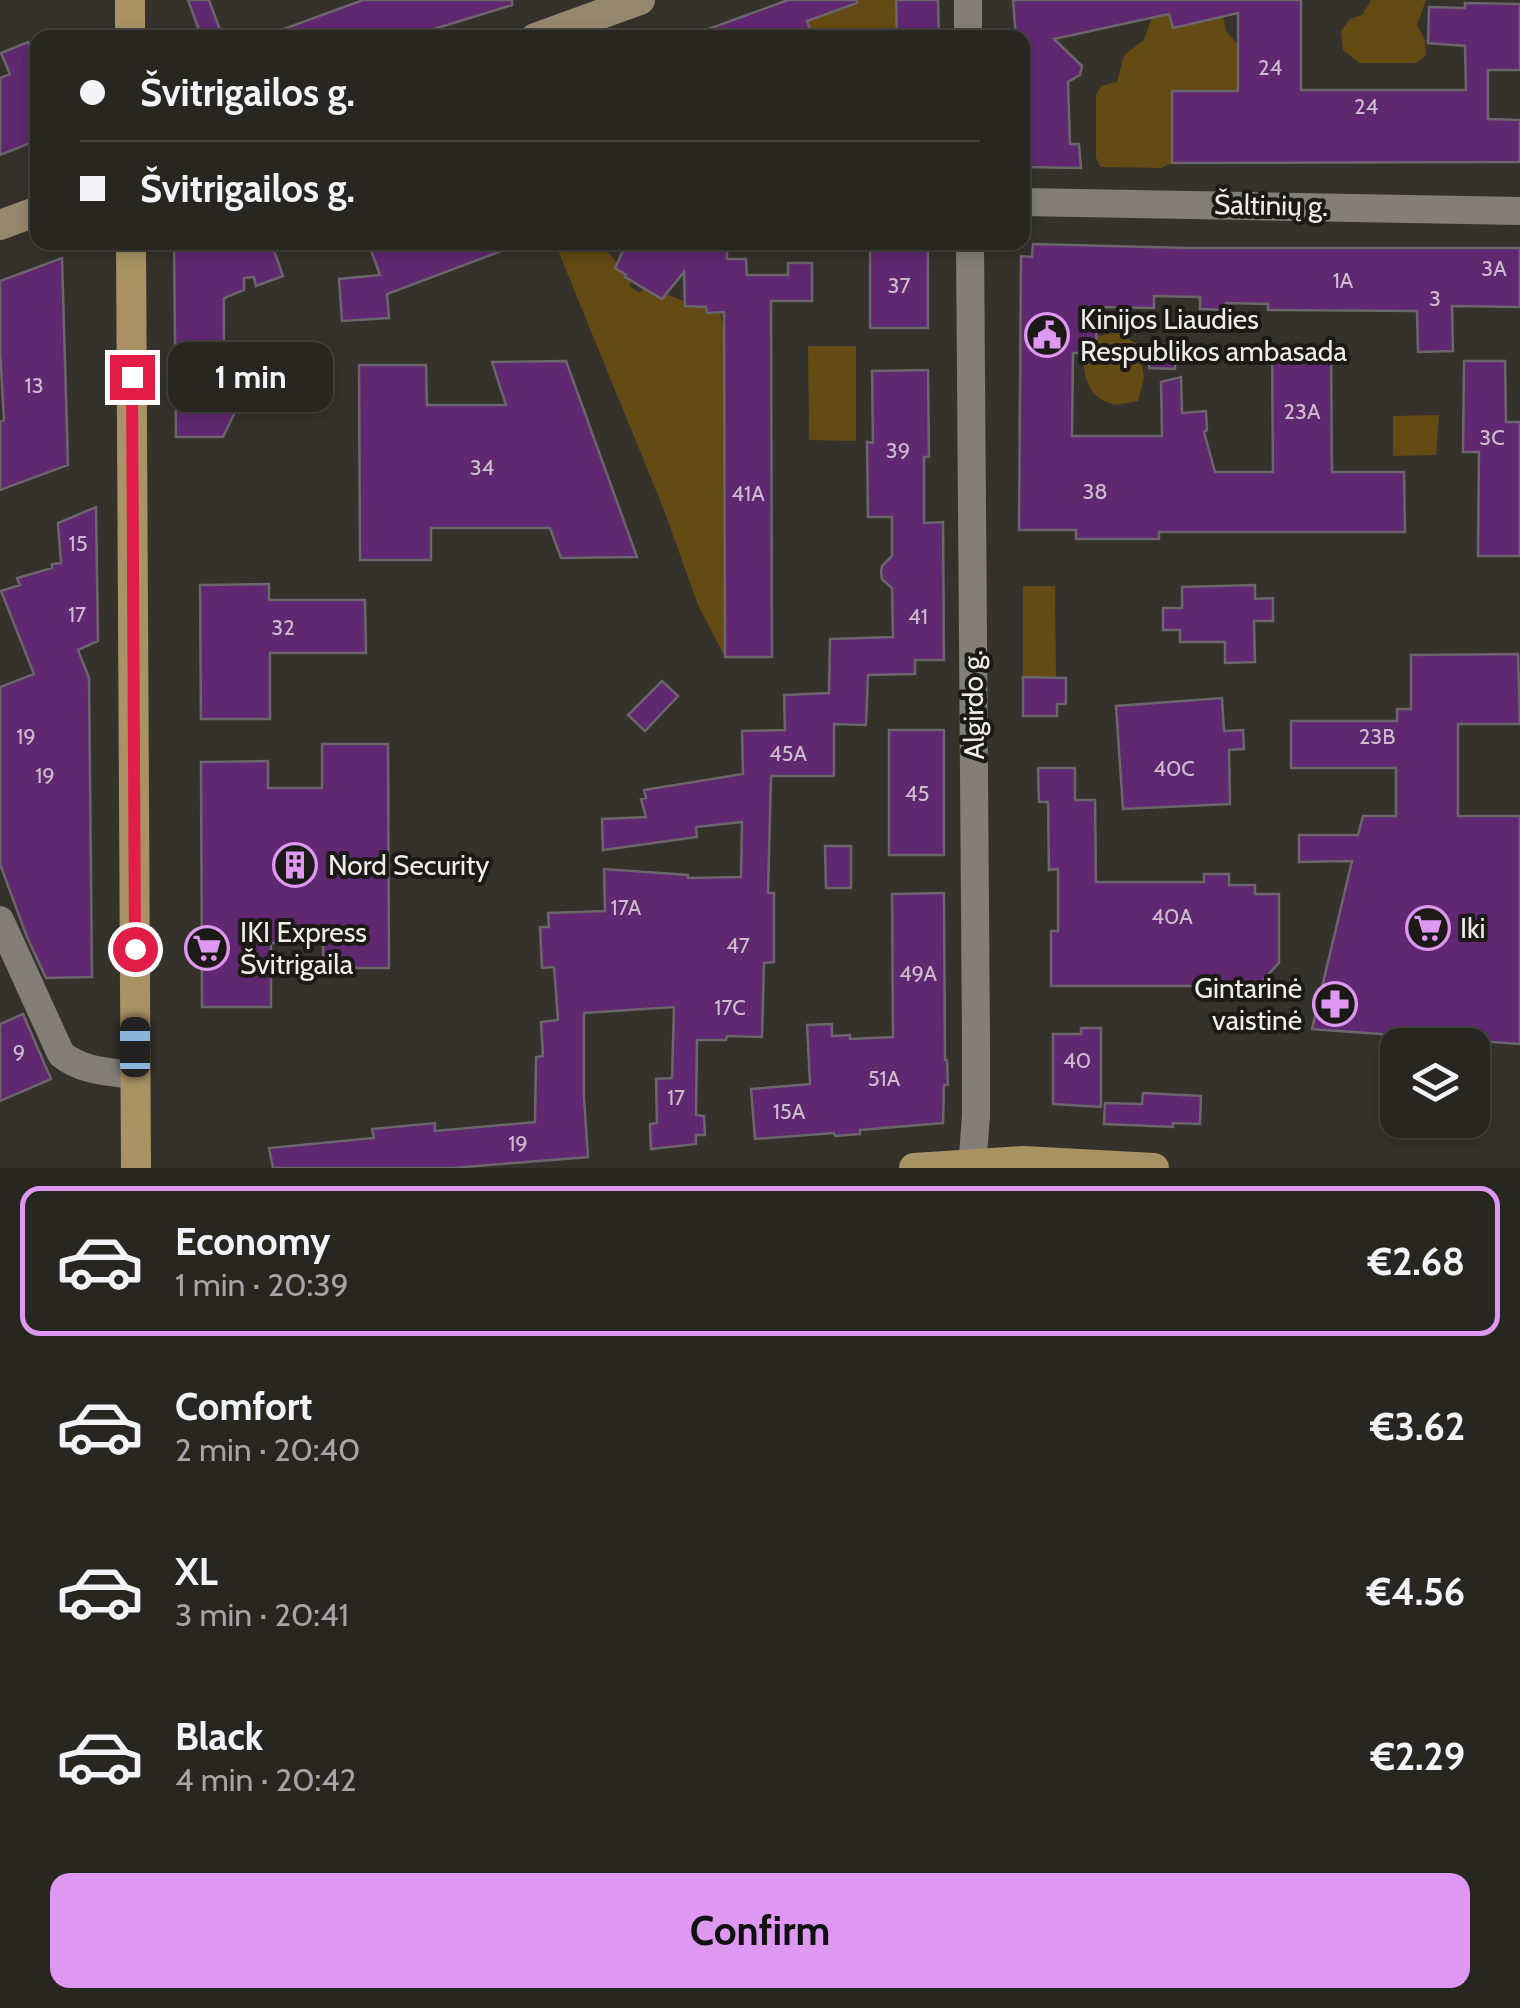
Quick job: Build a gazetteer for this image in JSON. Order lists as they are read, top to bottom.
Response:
{
  "streets": {
    "street": ["Šaltinių g.", "Algirdo g."]
  },
  "places": {
    "public building": ["Kinijos Liaudies Respublikos ambasada"],
    "building": ["Nord Security"],
    "supermarket": ["Iki", "IKI Express Švitrigaila"],
    "pharmacy": ["Gintarinė vaistinė"]
  },
  "house_numbers": [
    "24",
    "24",
    "3A",
    "1A",
    "37",
    "3",
    "13",
    "23A",
    "3C",
    "39",
    "34",
    "38",
    "41A",
    "15",
    "17",
    "41",
    "32",
    "19",
    "23B",
    "45A",
    "40C",
    "19",
    "45",
    "17A",
    "40A",
    "47",
    "49A",
    "17C",
    "9",
    "40",
    "51A",
    "17",
    "15A",
    "19"
  ],
  "page": {
    "banner": ["Švitrigailos g.", "Švitrigailos g."],
    "bubble": "1 min",
    "list": [
      {
        "name": "Economy",
        "note": "1 min · 20:39",
        "value": "€2.68"
      },
      {
        "name": "Comfort",
        "note": "2 min · 20:40",
        "value": "€3.62"
      },
      {
        "name": "XL",
        "note": "3 min · 20:41",
        "value": "€4.56"
      },
      {
        "name": "Black",
        "note": "4 min · 20:42",
        "value": "€2.29"
      }
    ],
    "buttons": "Confirm"
  }
}
